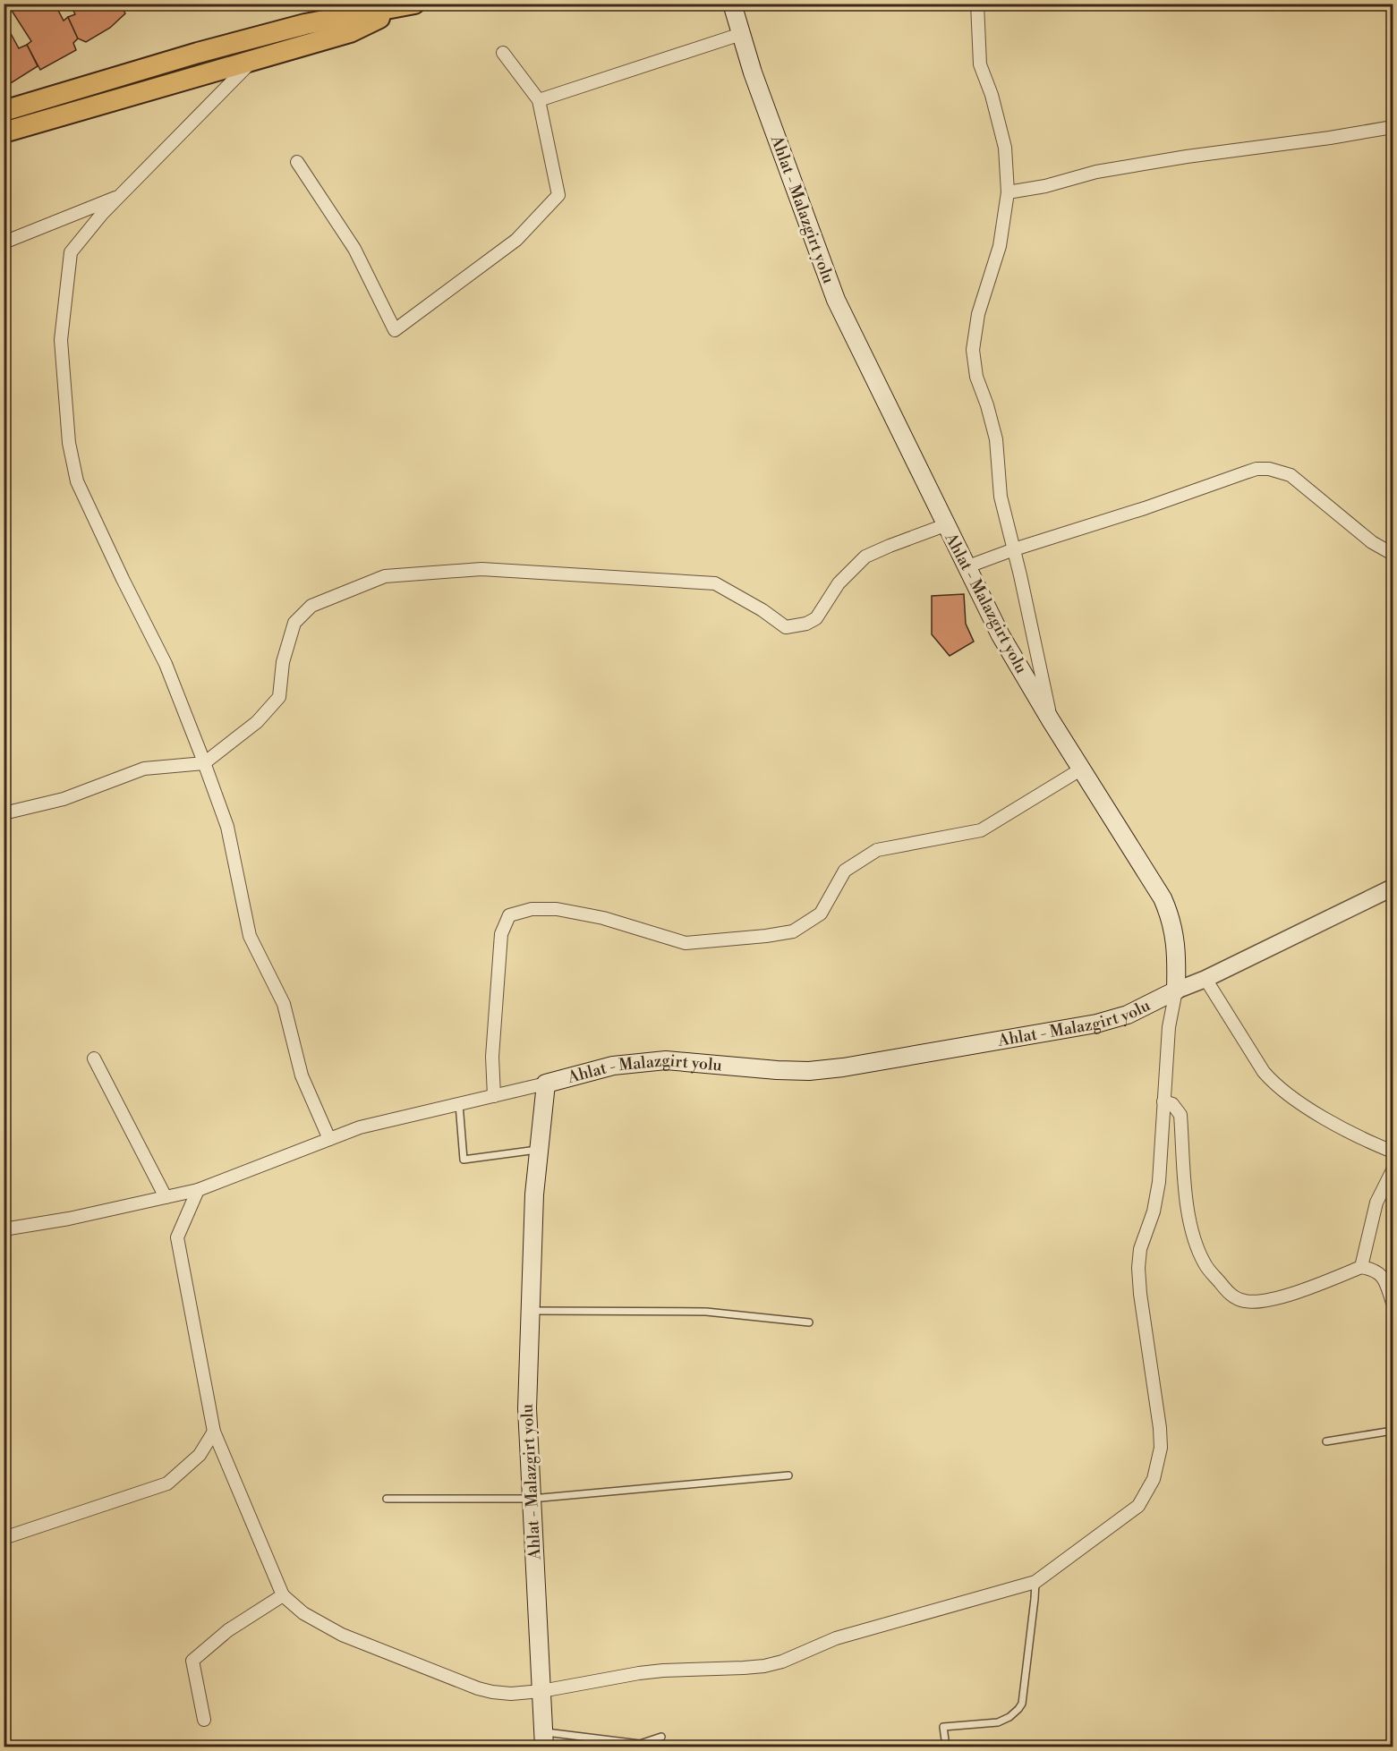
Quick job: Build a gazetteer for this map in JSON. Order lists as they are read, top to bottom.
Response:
{
  "streets": {
    "main road": ["Ahlat - Malazgirt yolu"]
  }
}
